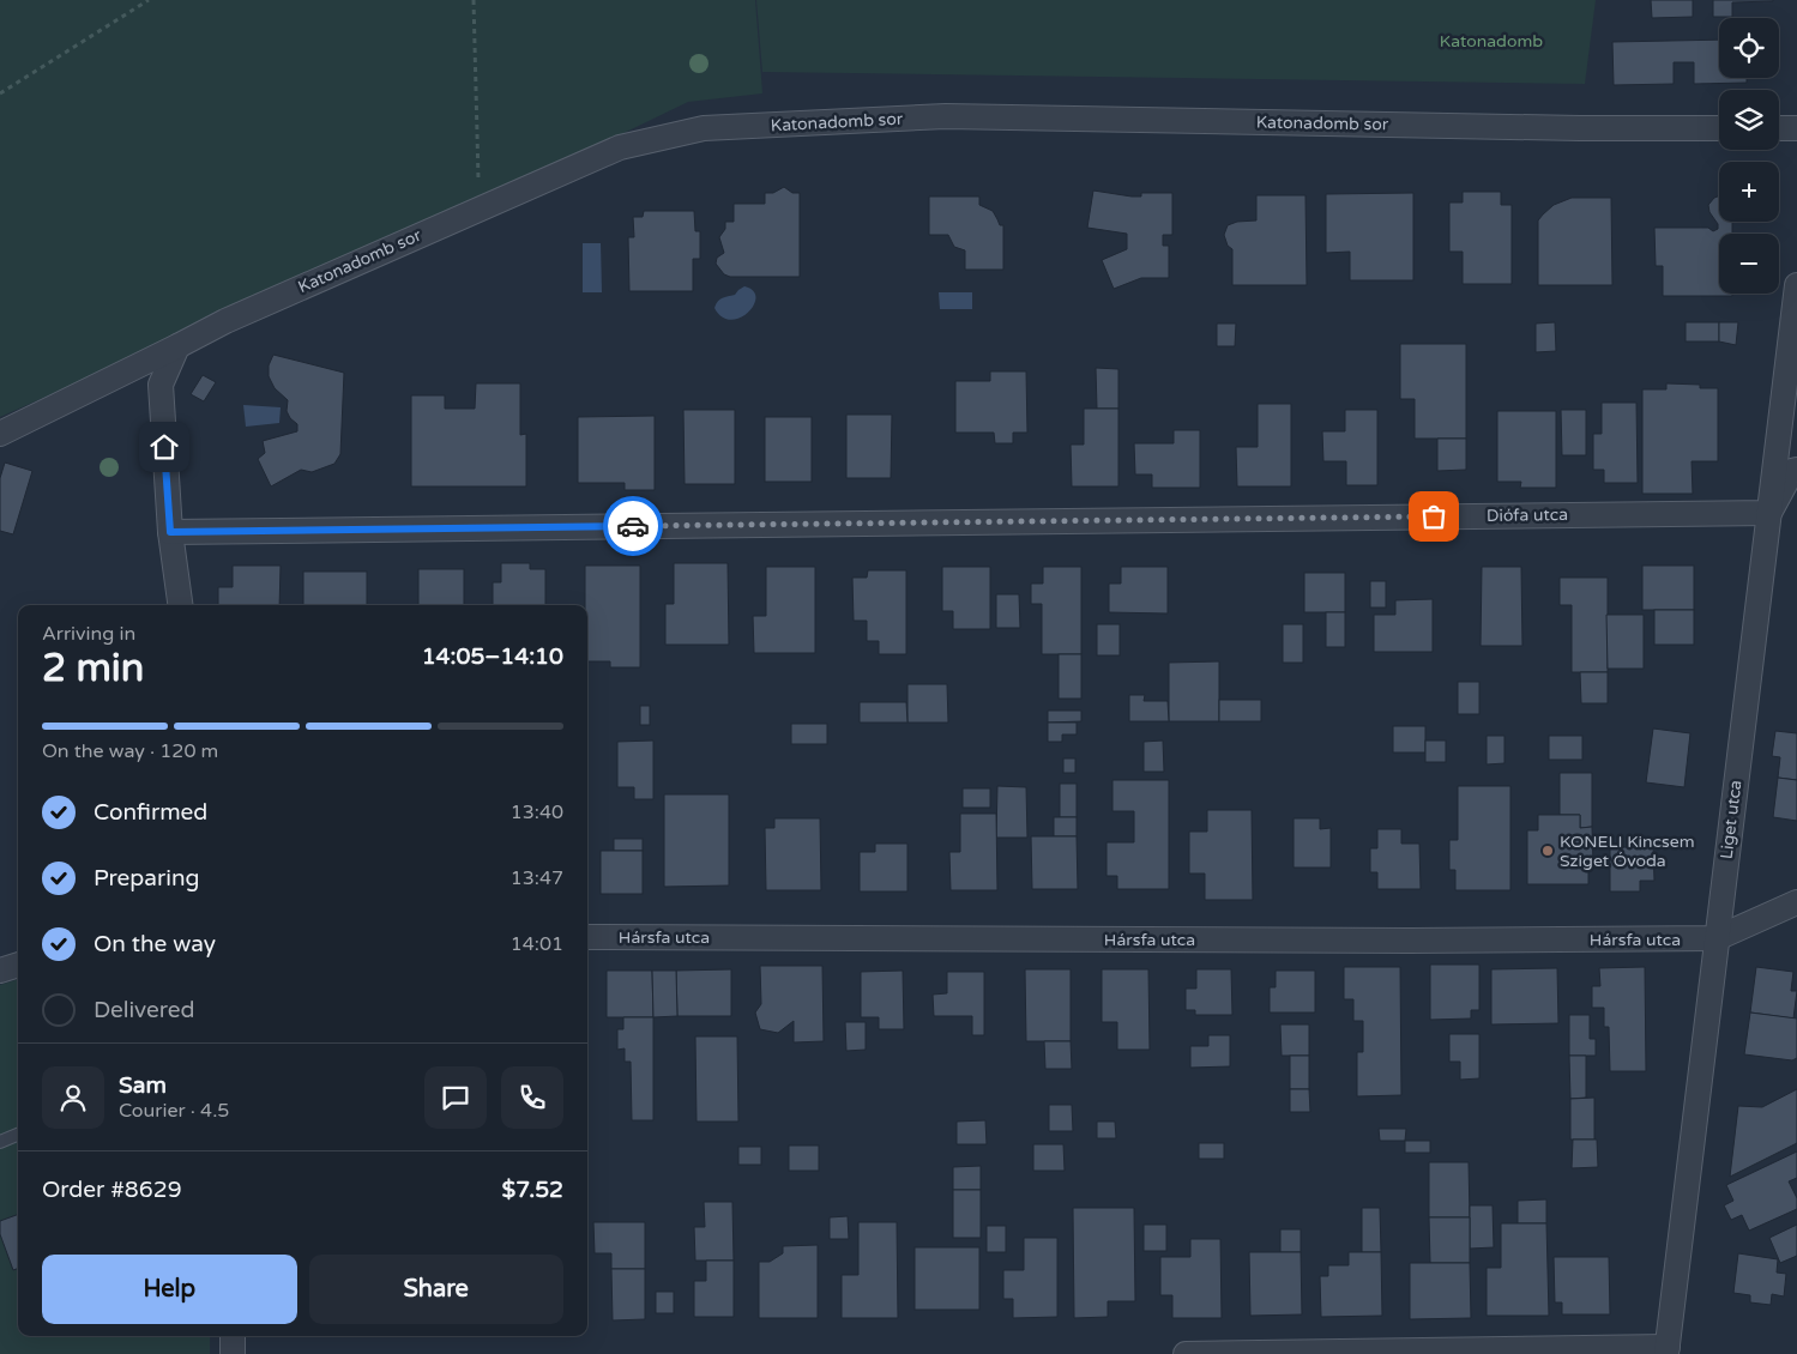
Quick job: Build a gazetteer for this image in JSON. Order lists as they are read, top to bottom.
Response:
{
  "streets": {
    "street": [
      "Katonadomb sor",
      "Diófa utca",
      "Liget utca",
      "Hársfa utca"
    ]
  },
  "crossings": [
    ["Diófa utca", "Liget utca"],
    ["Liget utca", "Hársfa utca"]
  ],
  "parks": ["Katonadomb"],
  "places": ["KONELI Kincsem Sziget Óvoda"],
  "page": {
    "map_buttons": ["+", "−"],
    "heading": ["2 min", "Arriving in", "14:05–14:10"],
    "panel": [
      "Sam",
      "Courier · 4.5",
      "Order #8629",
      "$7.52"
    ],
    "bar": "On the way · 120 m",
    "list": [
      ["Confirmed", "13:40"],
      ["Preparing", "13:47"],
      ["On the way", "14:01"],
      "Delivered"
    ],
    "buttons": ["Help", "Share"]
  }
}
